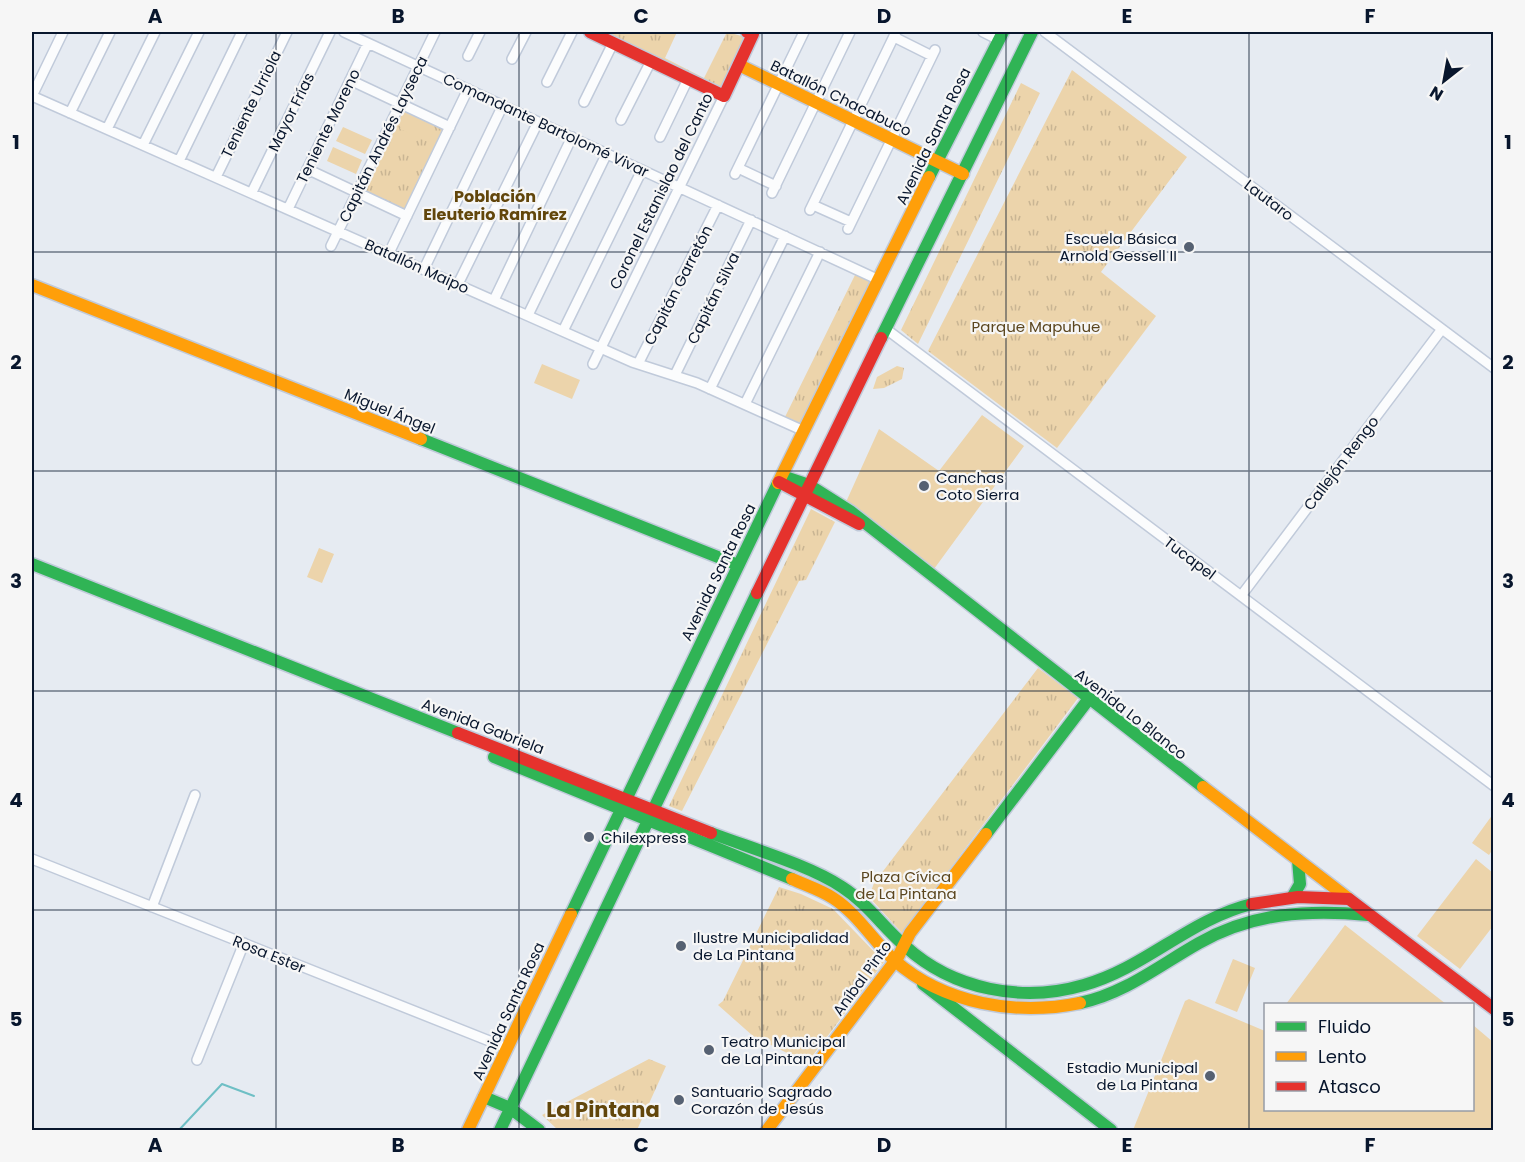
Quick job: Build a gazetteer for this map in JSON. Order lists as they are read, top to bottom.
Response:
{
  "streets": {
    "main road": [
      "Batallón Chacabuco",
      "Avenida Santa Rosa",
      "Coronel Estanislao del Canto",
      "Miguel Ángel",
      "Avenida Lo Blanco",
      "Avenida Gabriela",
      "Aníbal Pinto"
    ],
    "street": [
      "Teniente Urriola",
      "Mayor Frías",
      "Comandante Bartolomé Vivar",
      "Teniente Moreno",
      "Capitán Andrés Layseca",
      "Lautaro",
      "Batallón Maipo",
      "Capitán Garretón",
      "Capitán Silva",
      "Callejón Rengo",
      "Tucapel",
      "Rosa Ester"
    ]
  },
  "crossings": [
    ["Batallón Chacabuco", "Avenida Santa Rosa"],
    ["Batallón Chacabuco", "Coronel Estanislao del Canto"],
    ["Teniente Urriola", "Batallón Maipo"],
    ["Mayor Frías", "Batallón Maipo"],
    ["Comandante Bartolomé Vivar", "Teniente Moreno"],
    ["Comandante Bartolomé Vivar", "Avenida Santa Rosa"],
    ["Comandante Bartolomé Vivar", "Capitán Andrés Layseca"],
    ["Comandante Bartolomé Vivar", "Coronel Estanislao del Canto"],
    ["Comandante Bartolomé Vivar", "Capitán Garretón"],
    ["Comandante Bartolomé Vivar", "Capitán Silva"],
    ["Teniente Moreno", "Batallón Maipo"],
    ["Avenida Santa Rosa", "Batallón Maipo"],
    ["Avenida Santa Rosa", "Miguel Ángel"],
    ["Avenida Santa Rosa", "Avenida Lo Blanco"],
    ["Avenida Santa Rosa", "Avenida Gabriela"],
    ["Avenida Santa Rosa", "Rosa Ester"],
    ["Capitán Andrés Layseca", "Batallón Maipo"],
    ["Coronel Estanislao del Canto", "Batallón Maipo"],
    ["Lautaro", "Callejón Rengo"],
    ["Batallón Maipo", "Capitán Garretón"],
    ["Batallón Maipo", "Capitán Silva"],
    ["Callejón Rengo", "Tucapel"],
    ["Avenida Lo Blanco", "Avenida Gabriela"],
    ["Avenida Lo Blanco", "Aníbal Pinto"],
    ["Avenida Gabriela", "Aníbal Pinto"]
  ],
  "districts": ["Población Eleuterio Ramírez", "La Pintana"],
  "parks": ["Parque Mapuhue", "Plaza Cívica de La Pintana"],
  "places": [
    "Escuela Básica Arnold Gessell II",
    "Canchas Coto Sierra",
    "Chilexpress",
    "Ilustre Municipalidad de La Pintana",
    "Teatro Municipal de La Pintana",
    "Estadio Municipal de La Pintana",
    "Santuario Sagrado Corazón de Jesús"
  ],
  "legend": ["Fluido", "Lento", "Atasco"],
  "north": "bottom left",
  "grid": {
    "columns": [
      "A",
      "B",
      "C",
      "D",
      "E",
      "F"
    ],
    "rows": [
      "1",
      "2",
      "3",
      "4",
      "5"
    ]
  }
}
